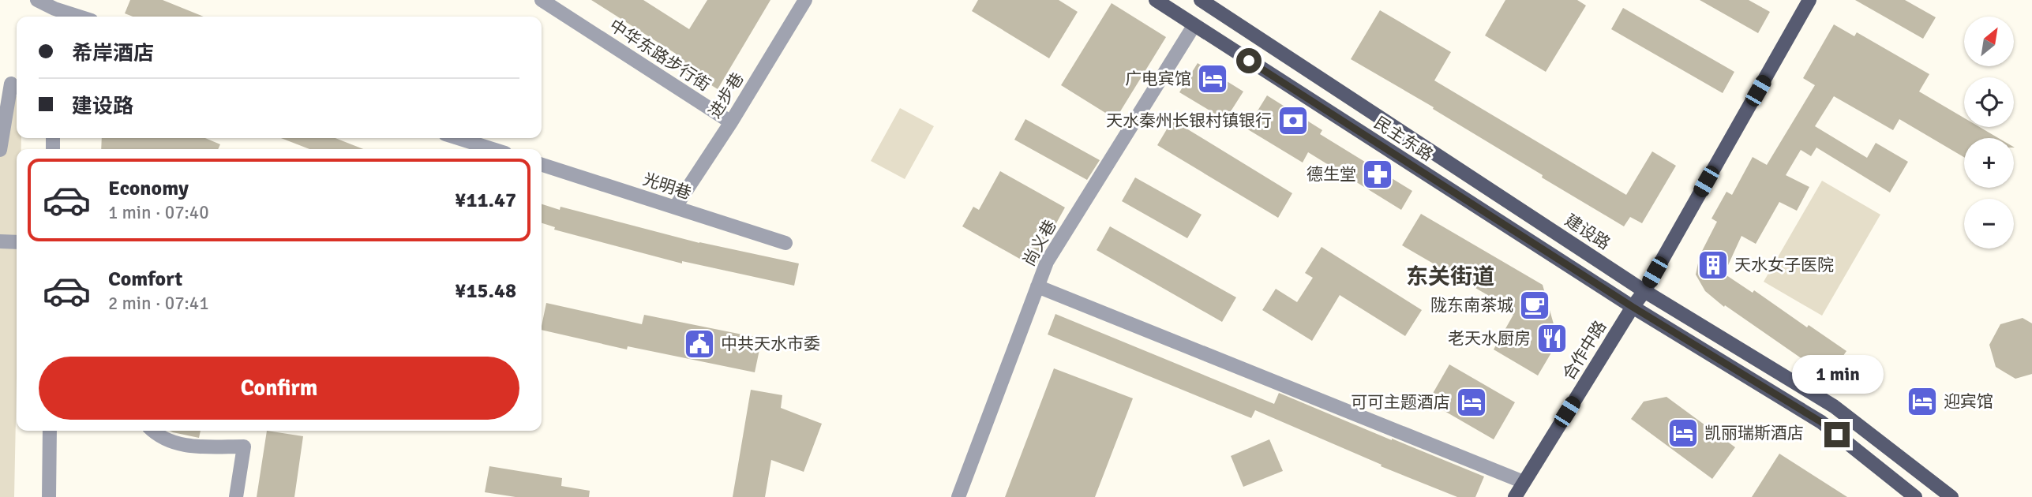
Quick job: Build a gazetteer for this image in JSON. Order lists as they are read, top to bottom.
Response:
{
  "streets": {
    "main road": ["民主东路", "建设路", "合作中路"],
    "street": [
      "中华东路步行街",
      "进步巷",
      "光明巷",
      "尚义巷"
    ]
  },
  "crossings": [
    ["中华东路步行街", "进步巷"],
    ["进步巷", "光明巷"],
    ["民主东路", "尚义巷"],
    ["民主东路", "合作中路"],
    ["建设路", "合作中路"]
  ],
  "districts": ["东关街道"],
  "places": {
    "hotel": [
      "广电宾馆",
      "迎宾馆",
      "可可主题酒店",
      "凯丽瑞斯酒店"
    ],
    "bank": ["天水秦州长银村镇银行"],
    "pharmacy": ["德生堂"],
    "building": ["天水女子医院"],
    "cafe": ["陇东南茶城"],
    "restaurant": ["老天水厨房"],
    "public building": ["中共天水市委"]
  },
  "north": "top right",
  "page": {
    "map_buttons": ["+", "−"],
    "banner": ["希岸酒店", "建设路"],
    "list": [
      {
        "name": "Economy",
        "note": "1 min · 07:40",
        "value": "¥11.47"
      },
      {
        "name": "Comfort",
        "note": "2 min · 07:41",
        "value": "¥15.48"
      }
    ],
    "buttons": "Confirm",
    "bubble": "1 min"
  }
}
